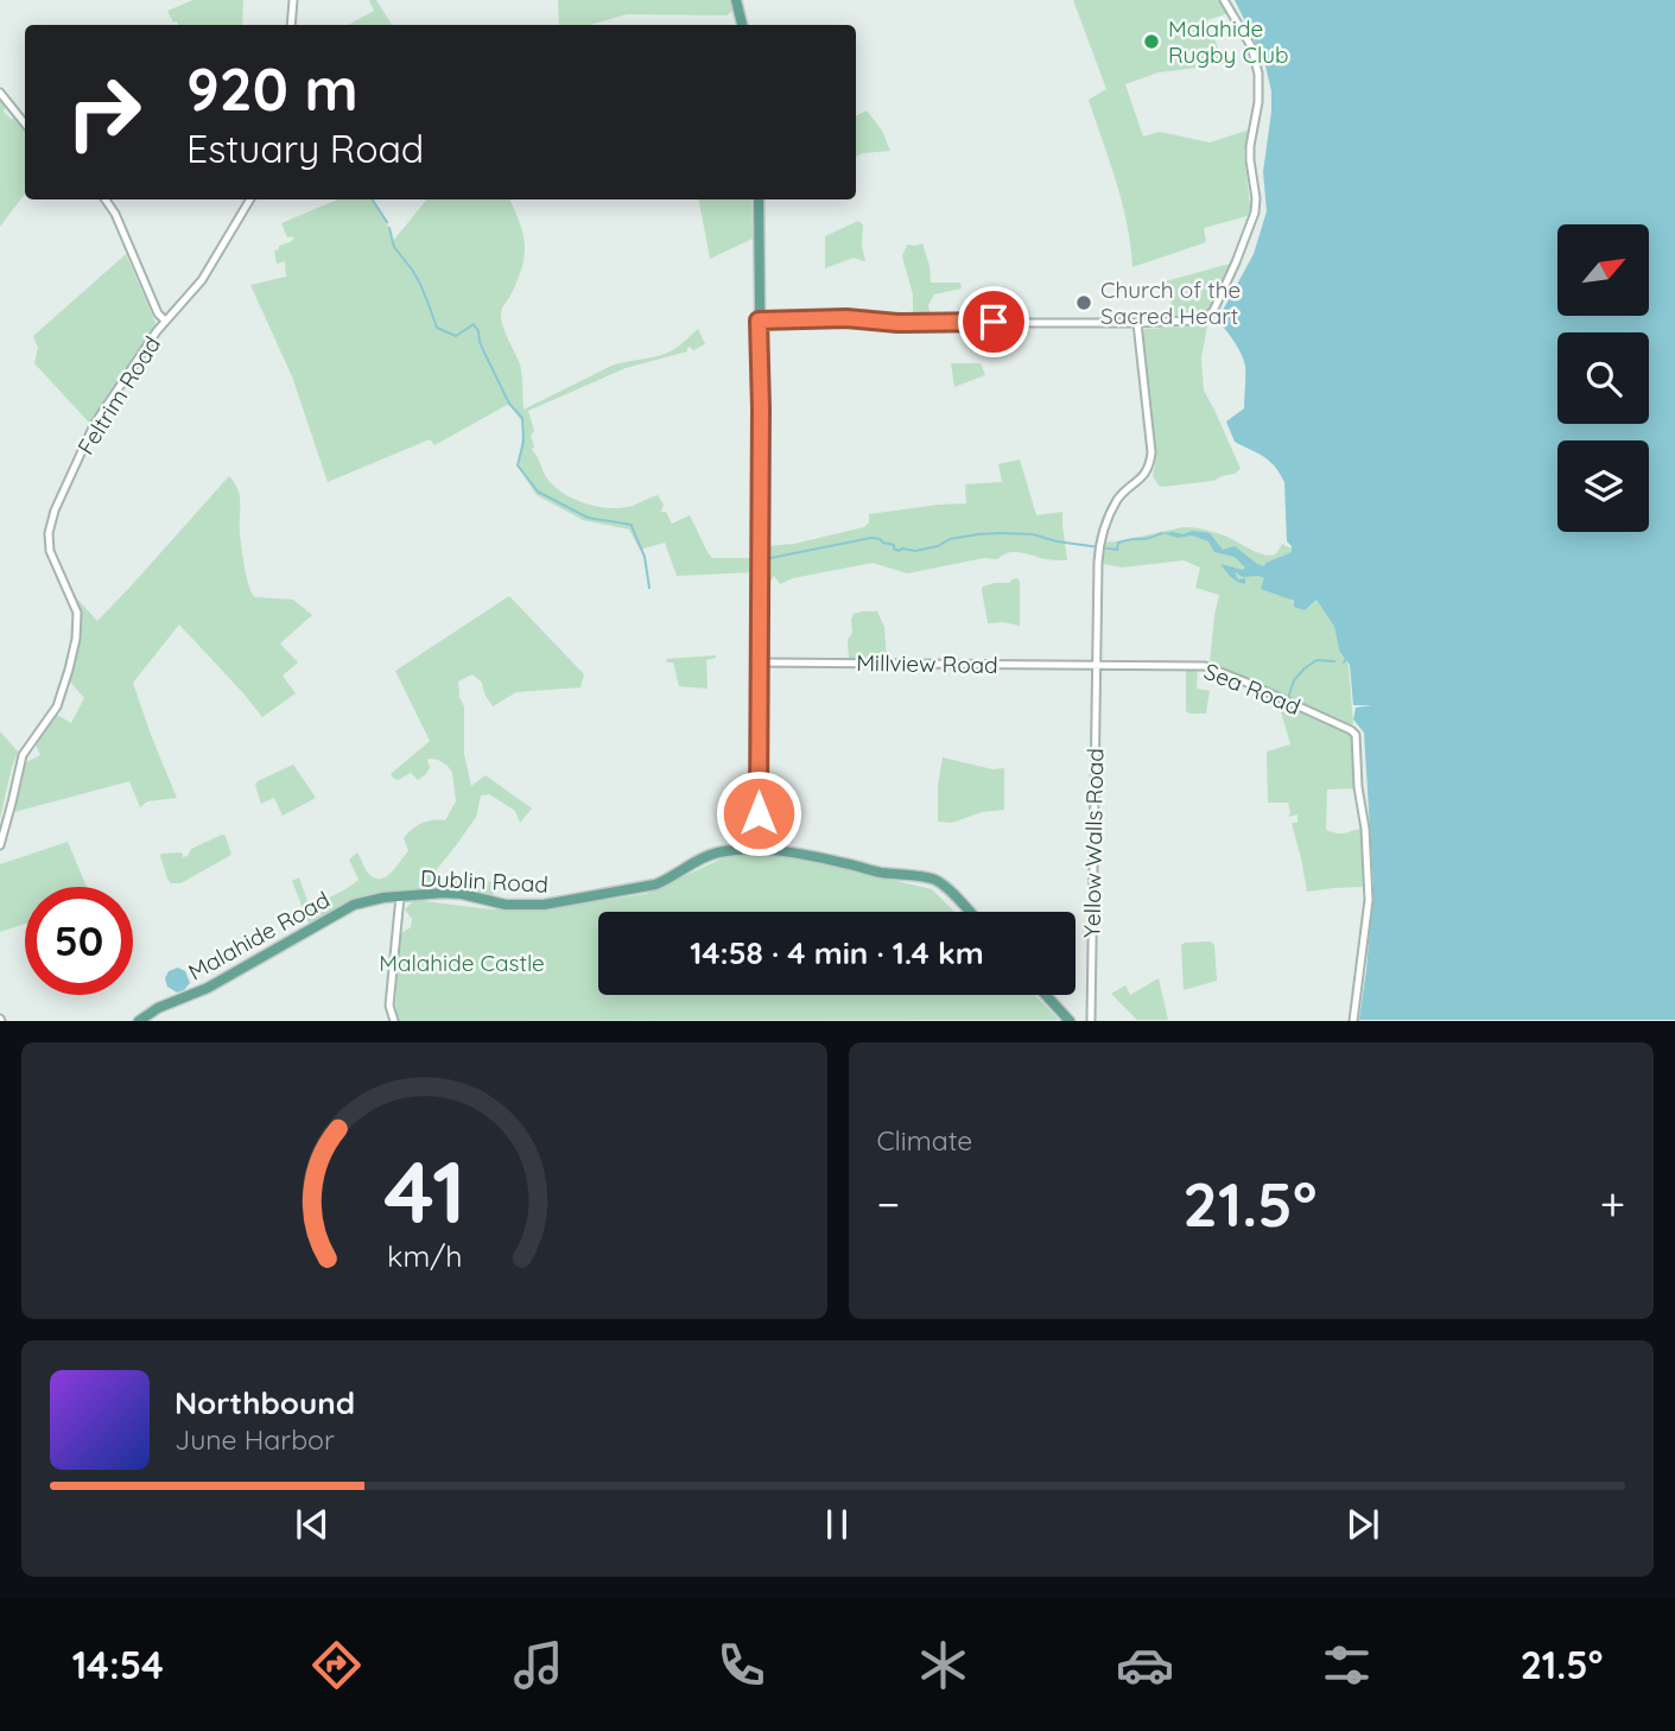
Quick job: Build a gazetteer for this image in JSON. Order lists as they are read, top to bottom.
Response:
{
  "streets": {
    "main road": ["Dublin Road", "Malahide Road"],
    "street": [
      "Feltrim Road",
      "Millview Road",
      "Sea Road",
      "Yellow Walls Road"
    ]
  },
  "crossings": [
    ["Millview Road", "Sea Road"],
    ["Millview Road", "Yellow Walls Road"],
    ["Sea Road", "Yellow Walls Road"],
    ["Dublin Road", "Malahide Road"]
  ],
  "parks": ["Malahide Castle"],
  "places": ["Malahide Rugby Club", "Church of the Sacred Heart"],
  "north": "top right",
  "page": {
    "turn": ["920 m", "Estuary Road"],
    "limit": "50",
    "trip": "14:58 · 4 min · 1.4 km",
    "tile": "Climate",
    "heat": ["−", "21.5°", "+"],
    "song": ["Northbound", "June Harbor"],
    "tabs": ["14:54", "21.5°"],
    "gauge": ["41", "km/h"]
  }
}
